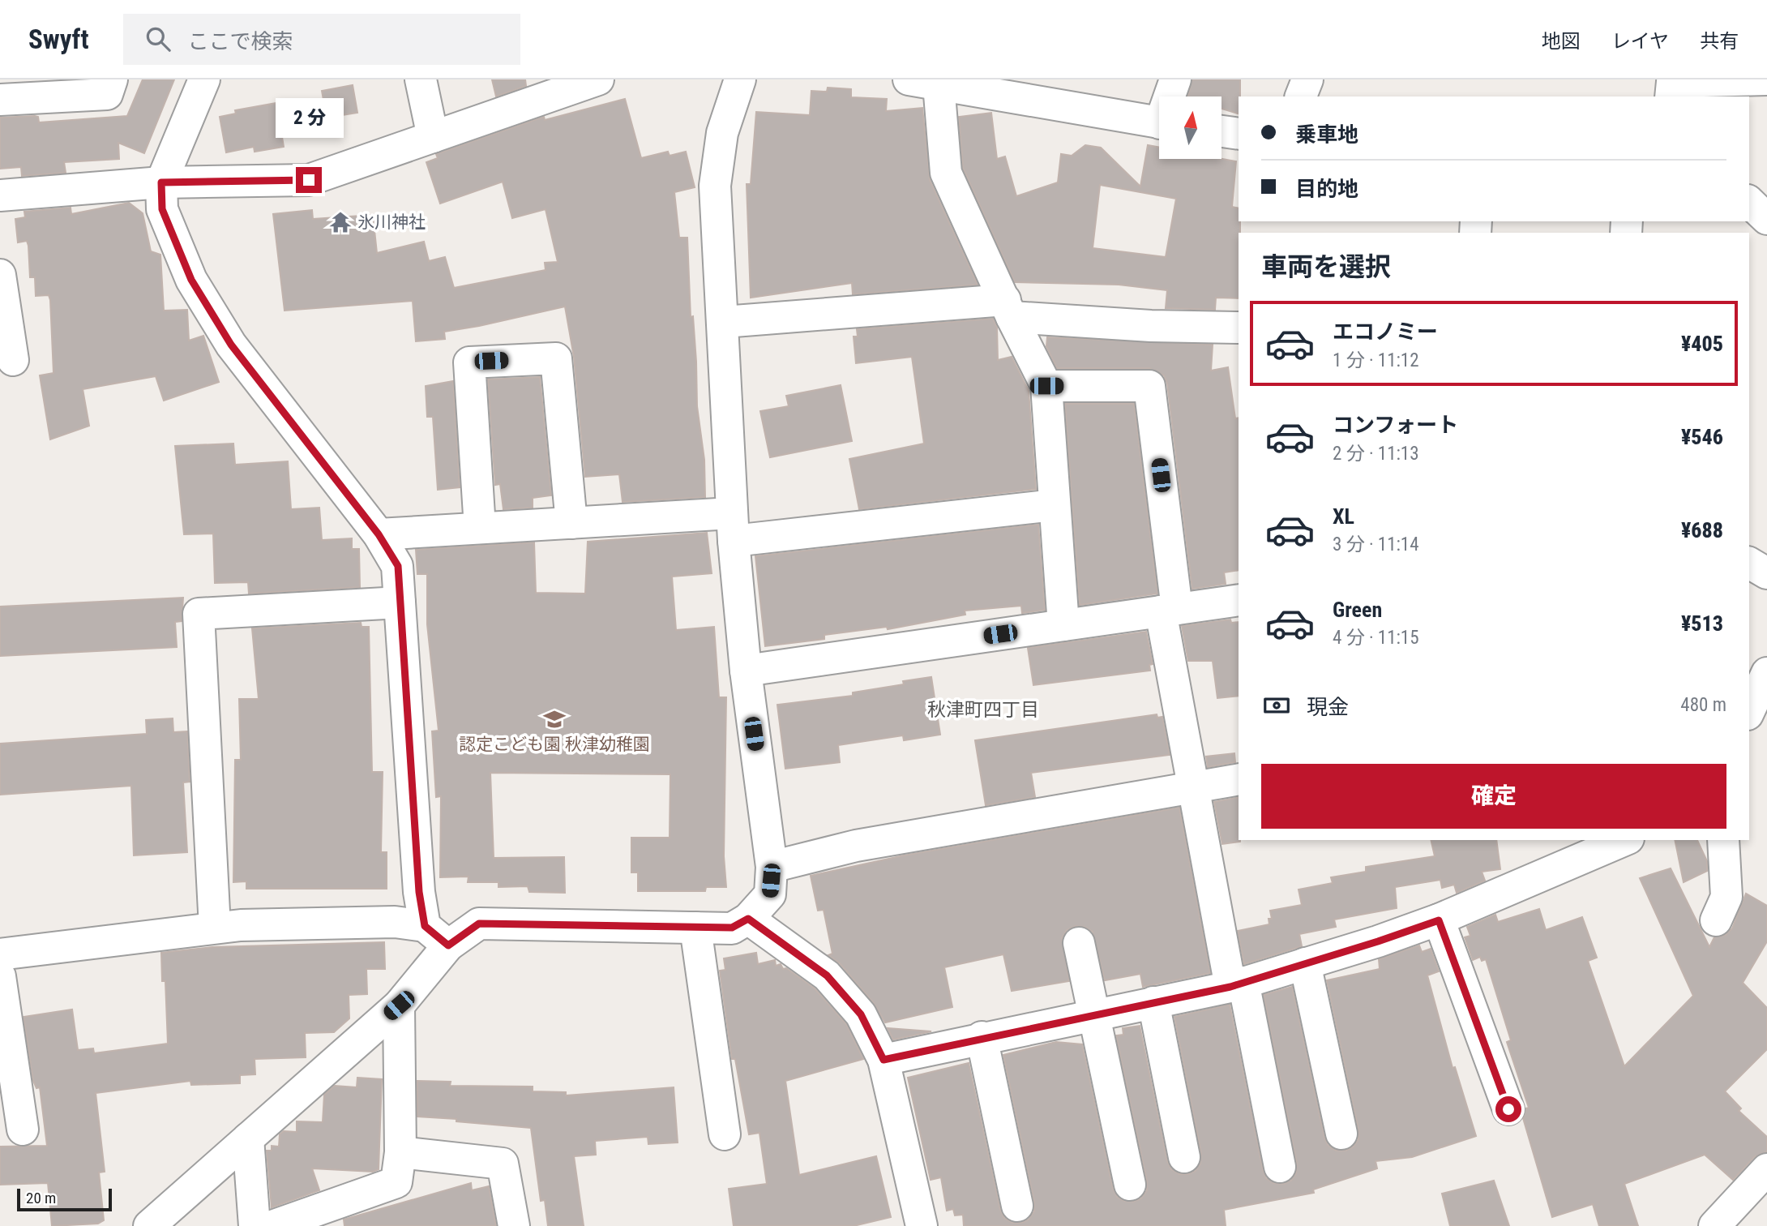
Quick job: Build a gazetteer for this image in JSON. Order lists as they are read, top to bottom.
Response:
{
  "districts": ["秋津町四丁目"],
  "places": {
    "temple": ["氷川神社"],
    "school or university": ["認定こども園 秋津幼稚園"]
  },
  "scale_bar": "20 m",
  "north": "top",
  "page": {
    "header": "Swyft",
    "search": "ここで検索",
    "nav": ["地図", "レイヤ", "共有"],
    "banner": ["乗車地", "目的地"],
    "bubble": "2 分",
    "heading": "車両を選択",
    "list": [
      {
        "name": "エコノミー",
        "note": "1 分 · 11:12",
        "value": "¥405"
      },
      {
        "name": "コンフォート",
        "note": "2 分 · 11:13",
        "value": "¥546"
      },
      {
        "name": "XL",
        "note": "3 分 · 11:14",
        "value": "¥688"
      },
      {
        "name": "Green",
        "note": "4 分 · 11:15",
        "value": "¥513"
      }
    ],
    "pay": ["現金", "480 m"],
    "buttons": "確定",
    "scale": "20 m"
  }
}
